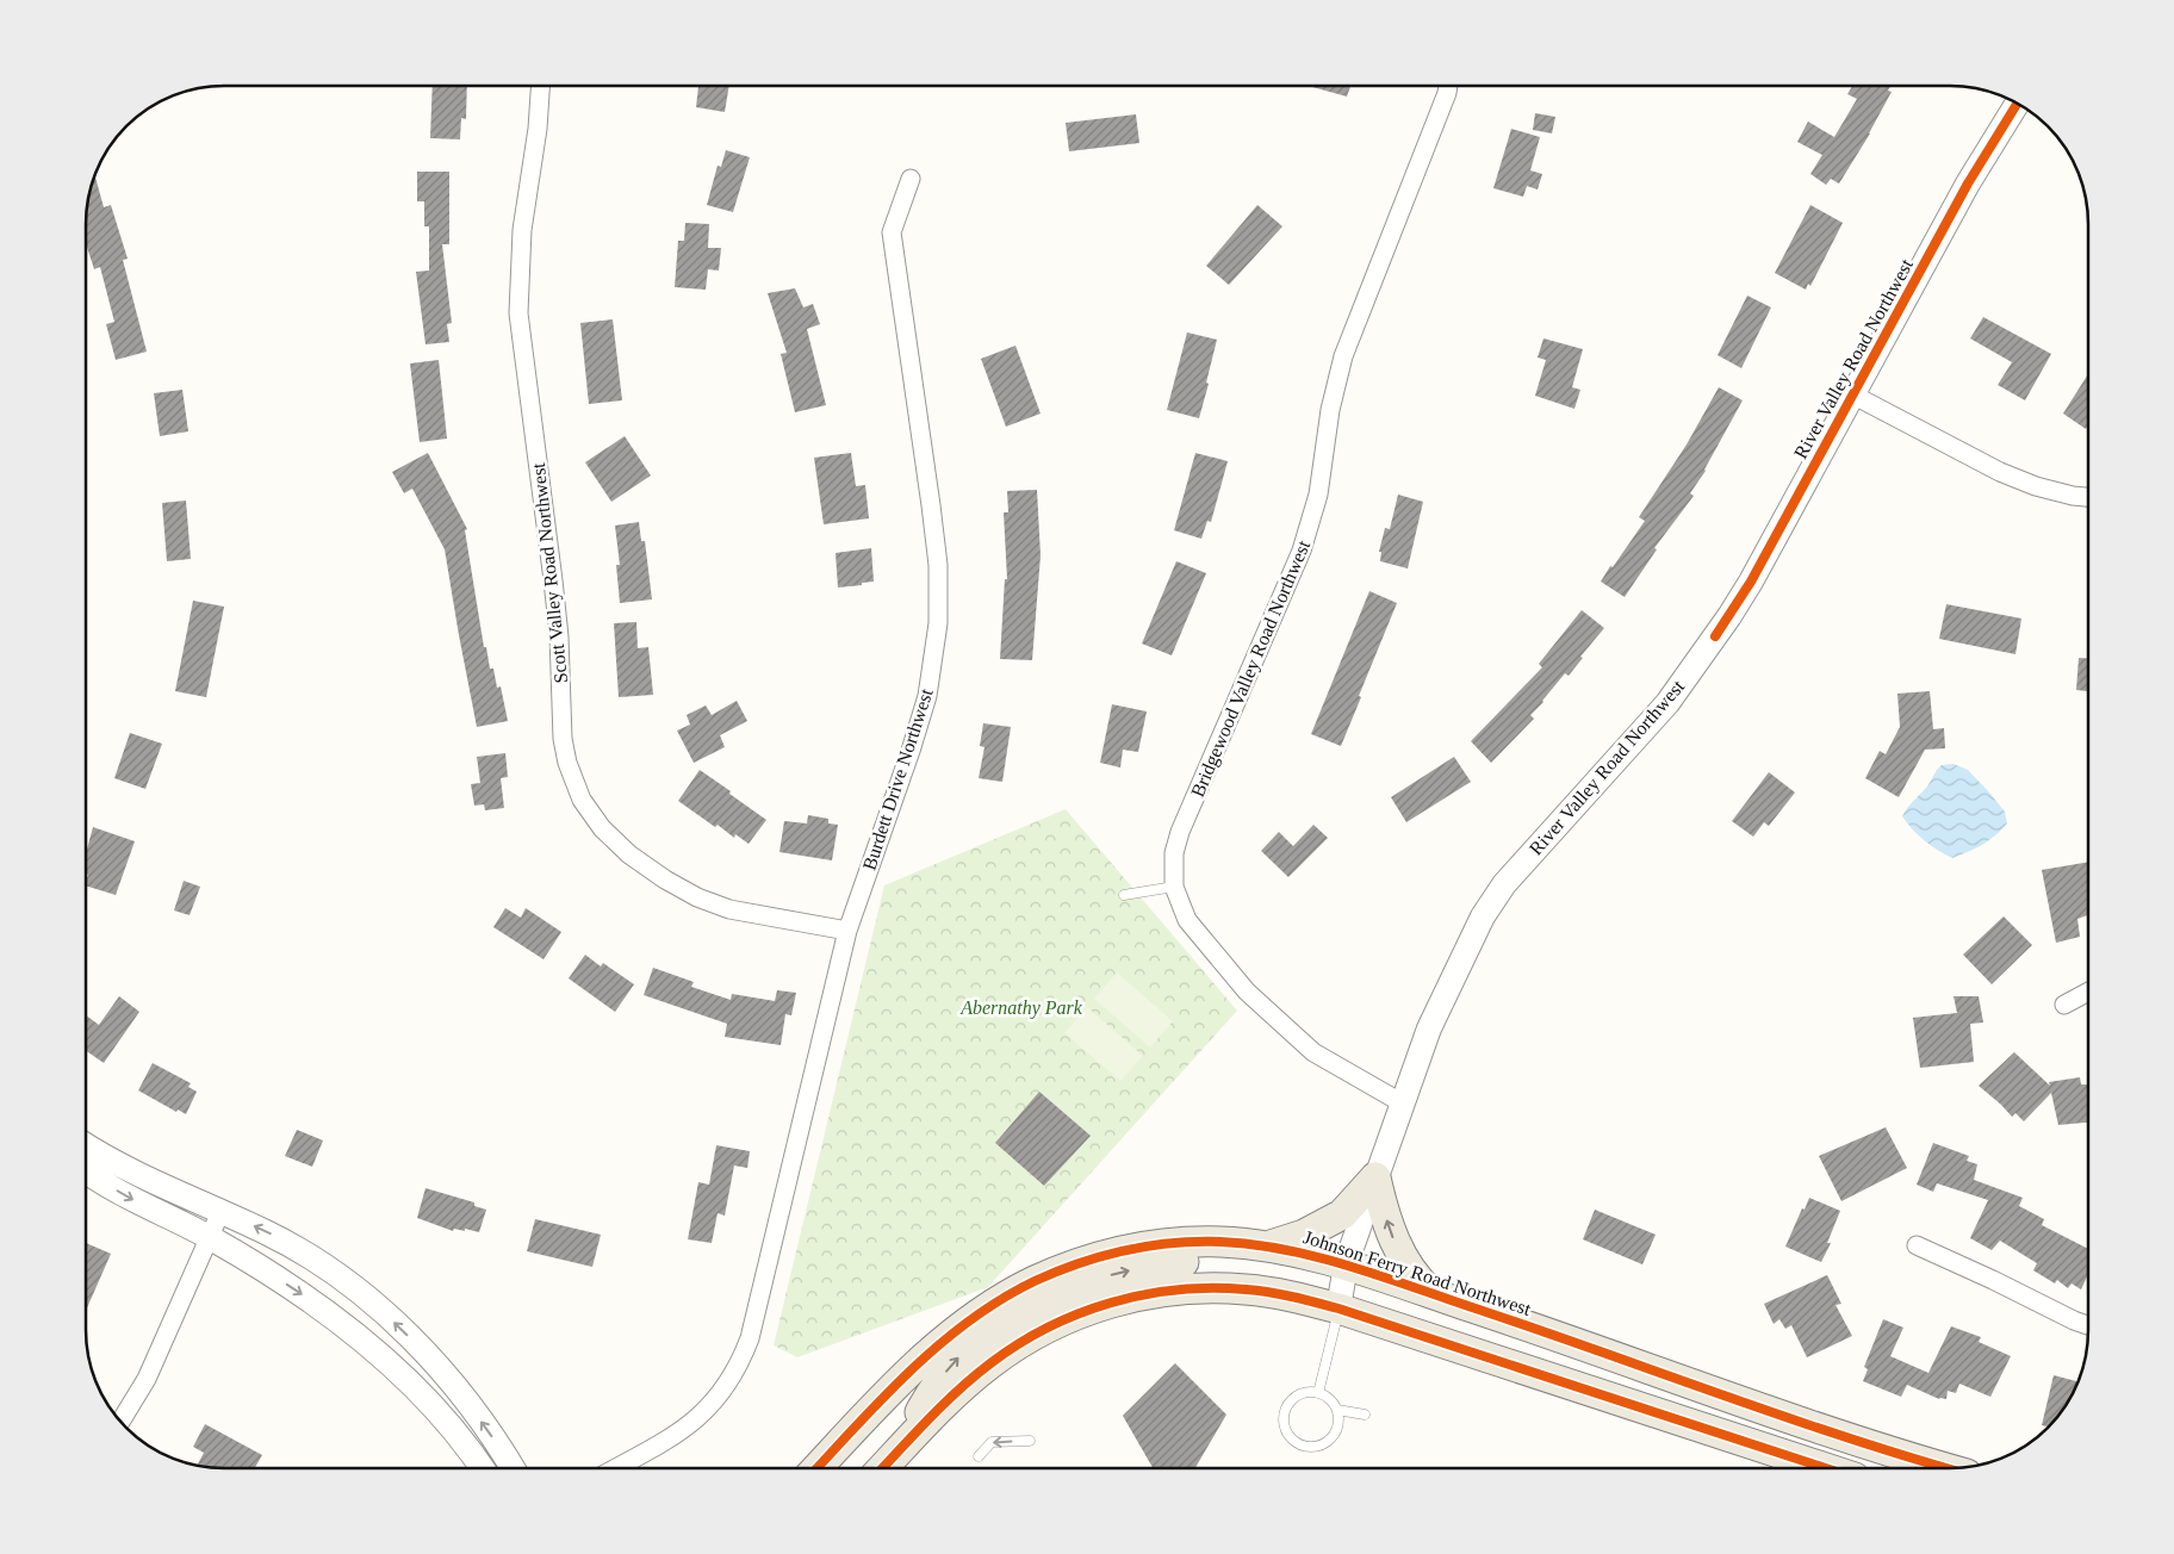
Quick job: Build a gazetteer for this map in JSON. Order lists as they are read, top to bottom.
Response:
{
  "streets": {
    "main road": ["Johnson Ferry Road Northwest"],
    "street": [
      "River Valley Road Northwest",
      "Scott Valley Road Northwest",
      "Bridgewood Valley Road Northwest",
      "Burdett Drive Northwest"
    ]
  },
  "crossings": [
    ["River Valley Road Northwest", "Bridgewood Valley Road Northwest"],
    ["River Valley Road Northwest", "Johnson Ferry Road Northwest"],
    ["Scott Valley Road Northwest", "Burdett Drive Northwest"]
  ],
  "parks": ["Abernathy Park"]
}
